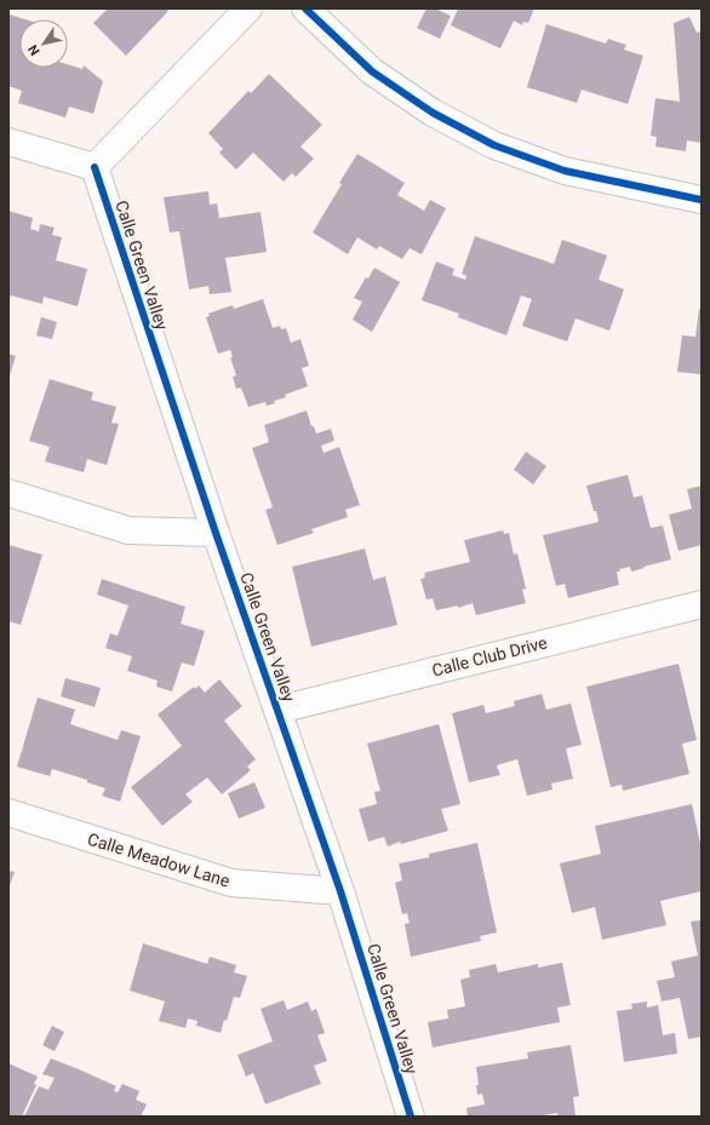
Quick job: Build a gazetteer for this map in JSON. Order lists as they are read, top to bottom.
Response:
{
  "streets": {
    "street": ["Calle Green Valley", "Calle Club Drive", "Calle Meadow Lane"]
  },
  "crossings": [
    ["Calle Green Valley", "Calle Club Drive"],
    ["Calle Green Valley", "Calle Meadow Lane"]
  ],
  "north": "bottom left"
}
